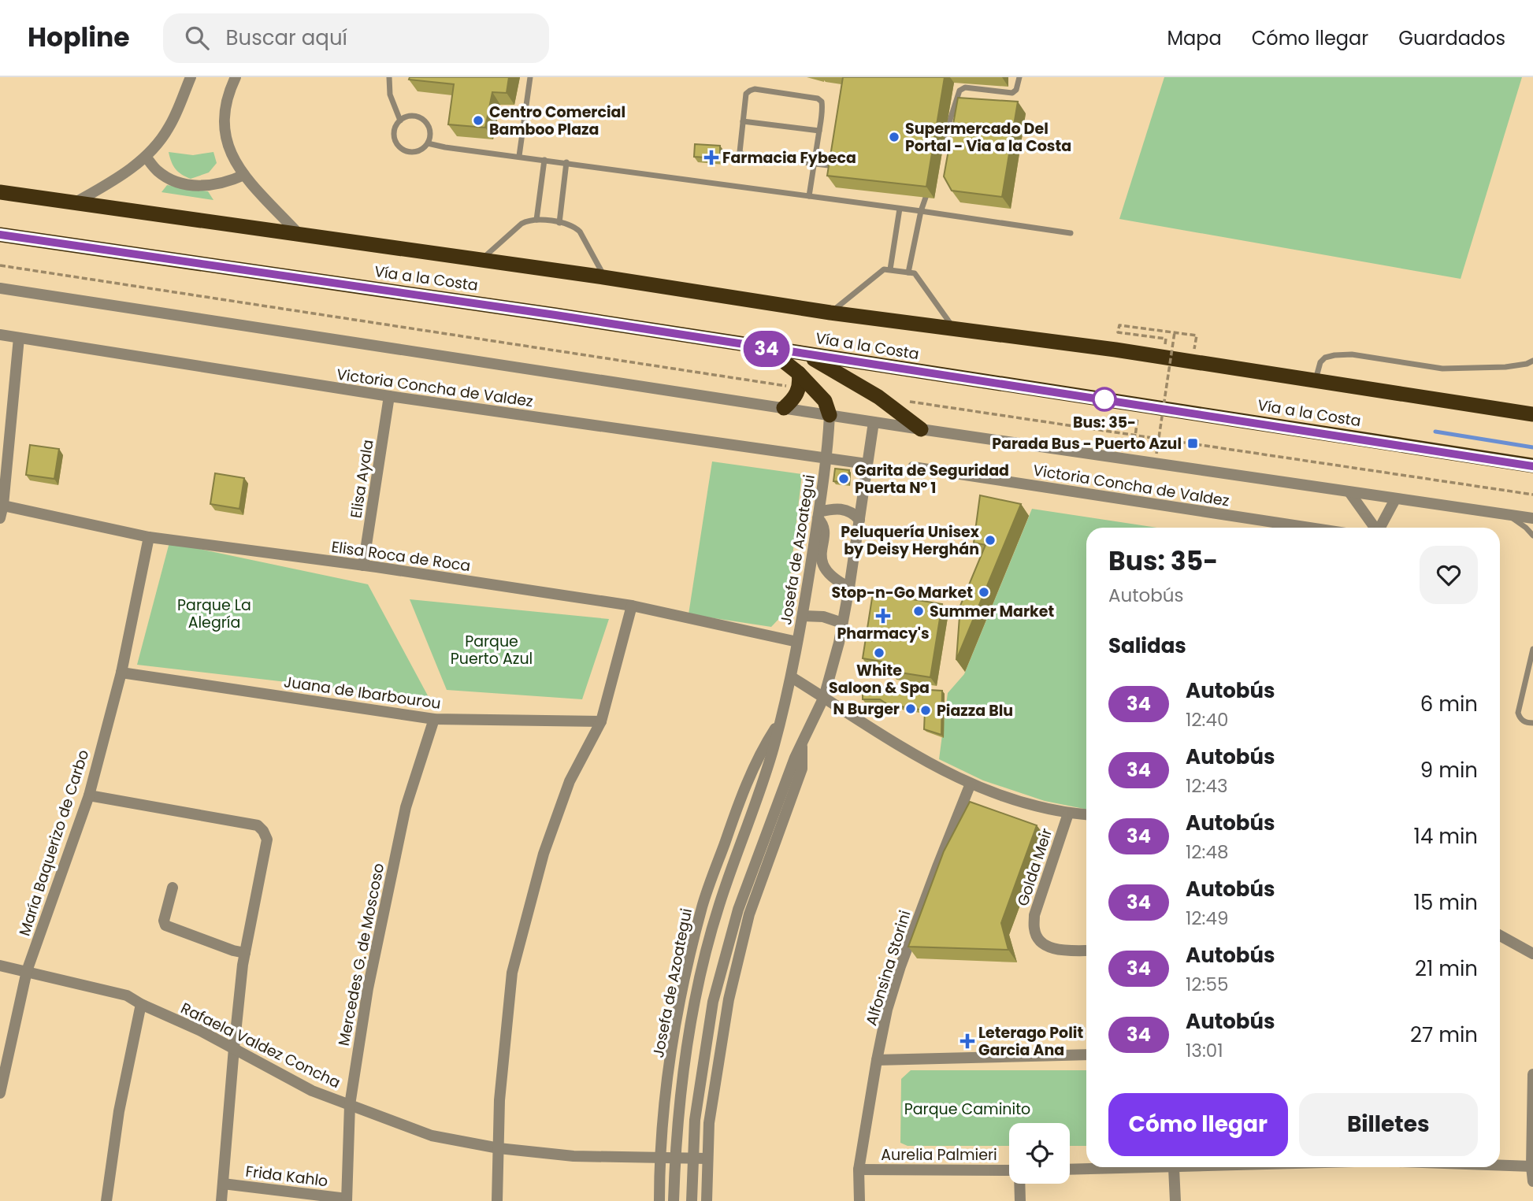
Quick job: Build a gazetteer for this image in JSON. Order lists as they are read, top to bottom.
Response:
{
  "streets": {
    "highway": ["Vía a la Costa"],
    "street": [
      "Victoria Concha de Valdez",
      "Elisa Ayala",
      "Josefa de Azoategui",
      "Elisa Roca de Roca",
      "Juana de Ibarbourou",
      "María Baquerizo de Carbo",
      "Golda Meir",
      "Mercedes G. de Moscoso",
      "Alfonsina Storini",
      "Rafaela Valdez Concha",
      "Aurelia Palmieri",
      "Frida Kahlo"
    ]
  },
  "crossings": [
    ["Victoria Concha de Valdez", "Elisa Ayala"],
    ["Victoria Concha de Valdez", "Josefa de Azoategui"],
    ["Elisa Ayala", "Elisa Roca de Roca"],
    ["Josefa de Azoategui", "Elisa Roca de Roca"],
    ["Josefa de Azoategui", "Rafaela Valdez Concha"],
    ["Elisa Roca de Roca", "María Baquerizo de Carbo"],
    ["Juana de Ibarbourou", "María Baquerizo de Carbo"],
    ["Juana de Ibarbourou", "Mercedes G. de Moscoso"],
    ["María Baquerizo de Carbo", "Rafaela Valdez Concha"],
    ["Mercedes G. de Moscoso", "Rafaela Valdez Concha"],
    ["Mercedes G. de Moscoso", "Frida Kahlo"],
    ["Alfonsina Storini", "Aurelia Palmieri"]
  ],
  "parks": ["Parque La Alegría", "Parque Puerto Azul", "Parque Caminito"],
  "places": {
    "other": [
      "Centro Comercial Bamboo Plaza",
      "Supermercado Del Portal - Via a la Costa",
      "Bus: 35-",
      "Garita de Seguridad Puerta Nº 1",
      "Peluquería Unisex by Deisy Herghán",
      "Stop-n-Go Market",
      "Summer Market",
      "White Saloon & Spa",
      "N Burger",
      "Piazza Blu"
    ],
    "health": ["Farmacia Fybeca", "Pharmacy's", "Leterago Polit Garcia Ana"],
    "transit": ["Parada Bus - Puerto Azul"]
  },
  "lines": ["bus line 34"],
  "page": {
    "header": "Hopline",
    "search": "Buscar aquí",
    "nav": ["Mapa", "Cómo llegar", "Guardados"],
    "on_map": "34",
    "heading": [
      ["Bus: 35-", "Autobús"],
      "Salidas"
    ],
    "list": [
      {
        "mark": "34",
        "name": "Autobús",
        "note": "12:40",
        "value": "6 min"
      },
      {
        "mark": "34",
        "name": "Autobús",
        "note": "12:43",
        "value": "9 min"
      },
      {
        "mark": "34",
        "name": "Autobús",
        "note": "12:48",
        "value": "14 min"
      },
      {
        "mark": "34",
        "name": "Autobús",
        "note": "12:49",
        "value": "15 min"
      },
      {
        "mark": "34",
        "name": "Autobús",
        "note": "12:55",
        "value": "21 min"
      },
      {
        "mark": "34",
        "name": "Autobús",
        "note": "13:01",
        "value": "27 min"
      }
    ],
    "buttons": ["Cómo llegar", "Billetes"]
  }
}
